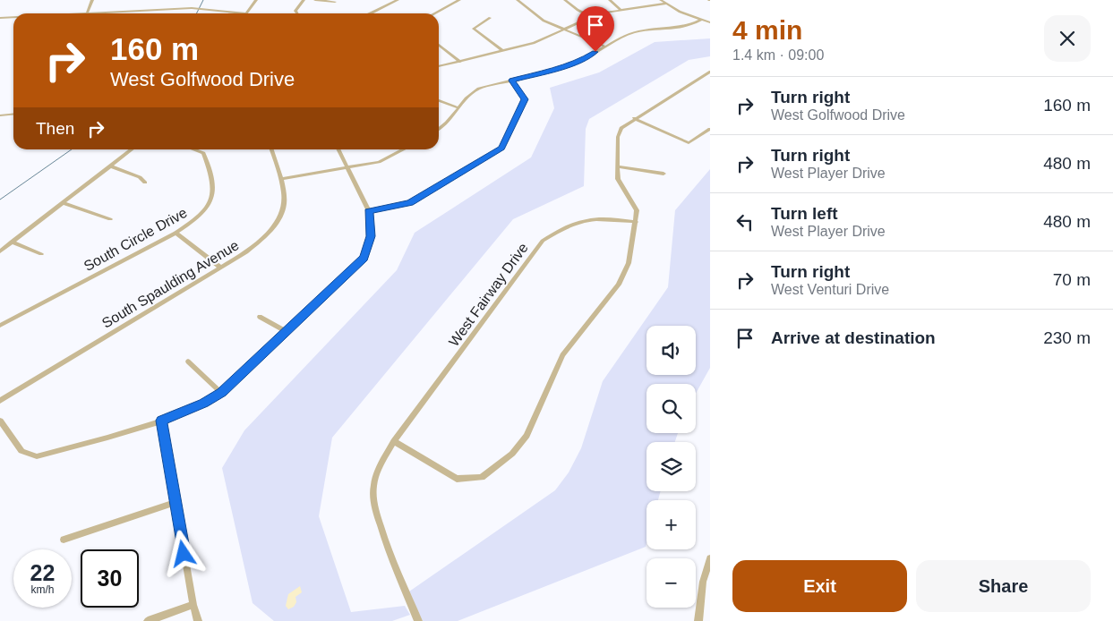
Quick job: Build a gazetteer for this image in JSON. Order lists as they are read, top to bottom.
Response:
{
  "streets": {
    "street": ["South Circle Drive", "South Spaulding Avenue", "West Fairway Drive"]
  },
  "page": {
    "heading": ["4 min", "1.4 km · 09:00"],
    "turn": ["160 m", "West Golfwood Drive"],
    "list": [
      {
        "name": "Turn right",
        "note": "West Golfwood Drive",
        "value": "160 m"
      },
      {
        "name": "Turn right",
        "note": "West Player Drive",
        "value": "480 m"
      },
      {
        "name": "Turn left",
        "note": "West Player Drive",
        "value": "480 m"
      },
      {
        "name": "Turn right",
        "note": "West Venturi Drive",
        "value": "70 m"
      },
      {
        "name": "Arrive at destination",
        "value": "230 m"
      }
    ],
    "then": "Then",
    "map_buttons": ["+", "−"],
    "speed": "22 km/h",
    "limit": "30",
    "buttons": ["Exit", "Share"]
  }
}
